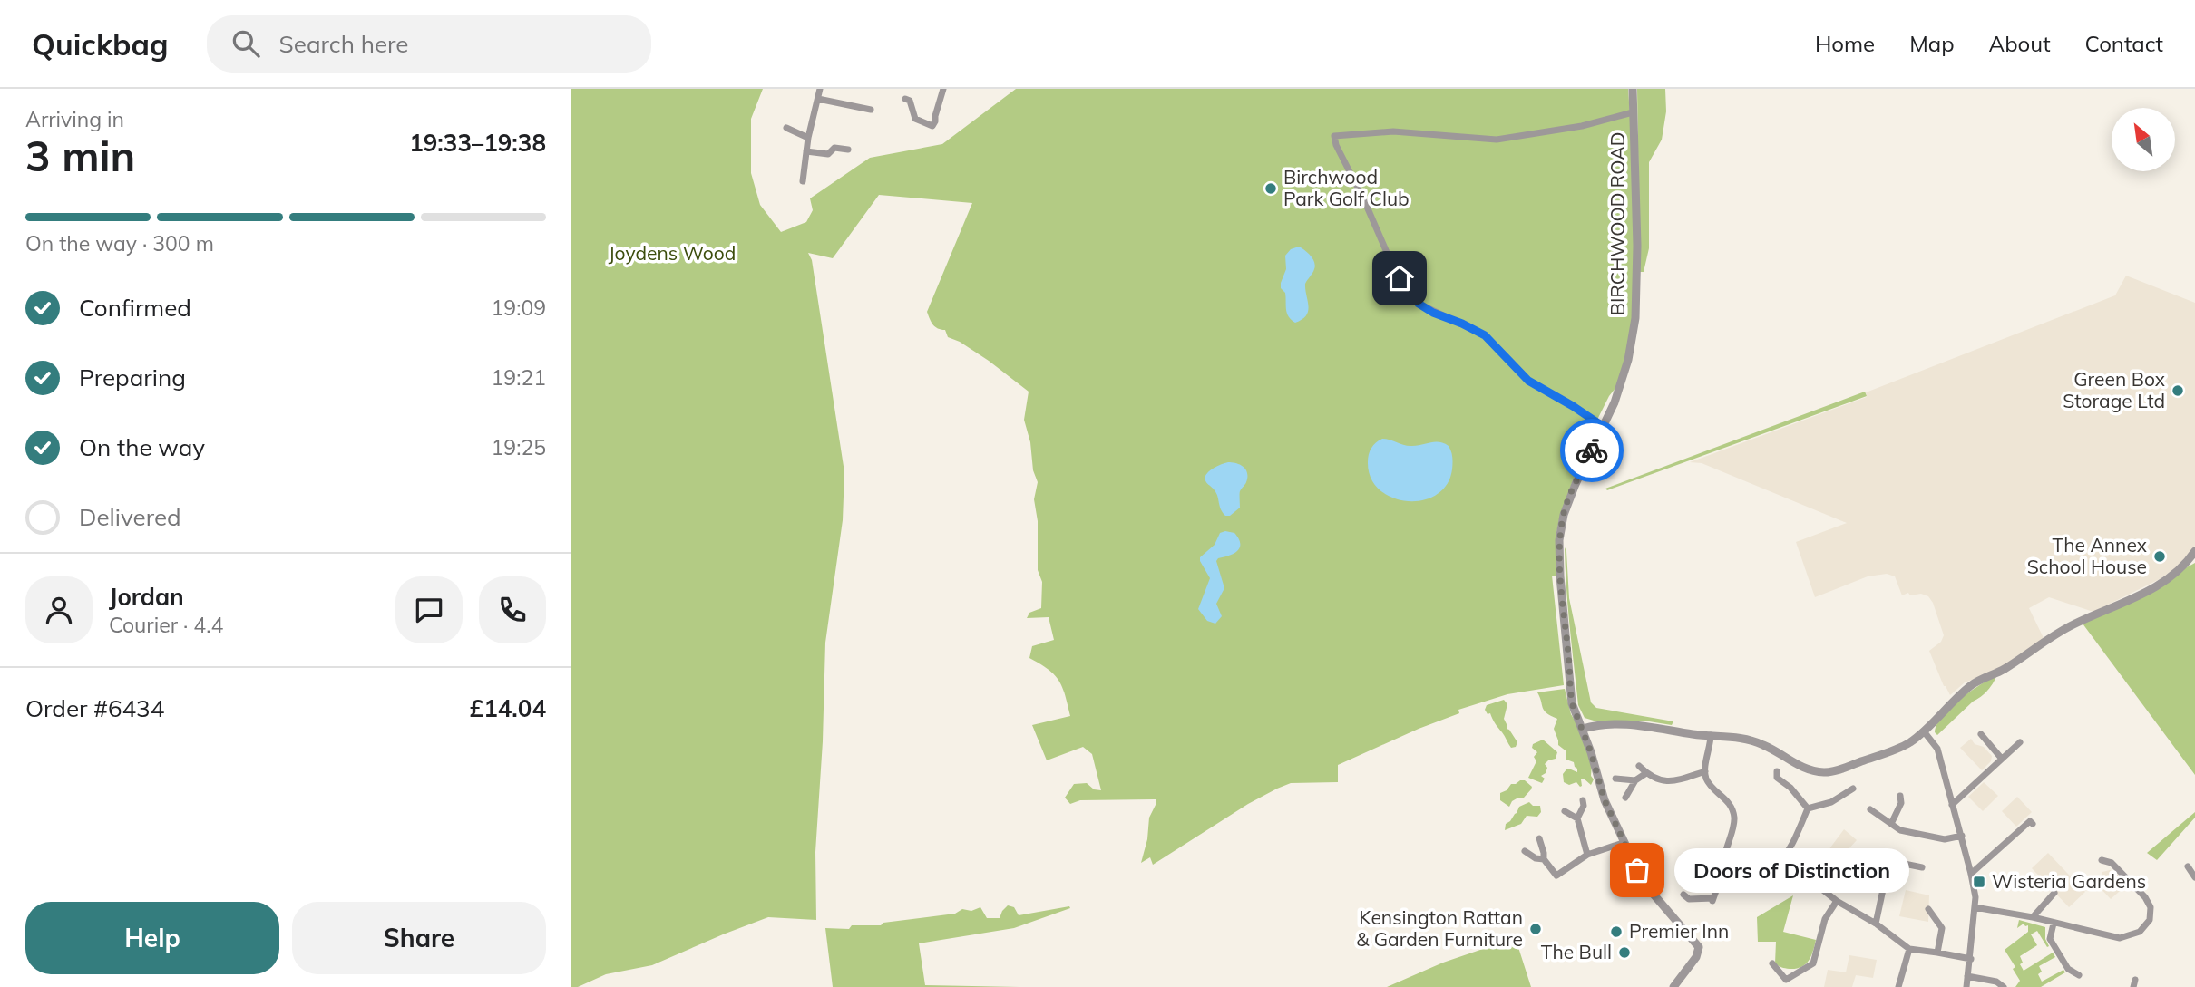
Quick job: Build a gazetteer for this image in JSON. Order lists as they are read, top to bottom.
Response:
{
  "streets": {
    "street": ["BIRCHWOOD ROAD"]
  },
  "parks": ["Joydens Wood"],
  "places": {
    "other": [
      "Birchwood Park Golf Club",
      "Green Box Storage Ltd",
      "The Annex School House",
      "Doors of Distinction",
      "Kensington Rattan & Garden Furniture",
      "Premier Inn",
      "The Bull"
    ],
    "transit": ["Wisteria Gardens"]
  },
  "north": "top left",
  "page": {
    "header": "Quickbag",
    "search": "Search here",
    "nav": [
      "Home",
      "Map",
      "About",
      "Contact"
    ],
    "heading": ["3 min", "Arriving in", "19:33–19:38"],
    "panel": [
      "Jordan",
      "Courier · 4.4",
      "Order #6434",
      "£14.04"
    ],
    "bar": "On the way · 300 m",
    "list": [
      ["Confirmed", "19:09"],
      ["Preparing", "19:21"],
      ["On the way", "19:25"],
      "Delivered"
    ],
    "bubble": "Doors of Distinction",
    "buttons": ["Help", "Share"]
  }
}
